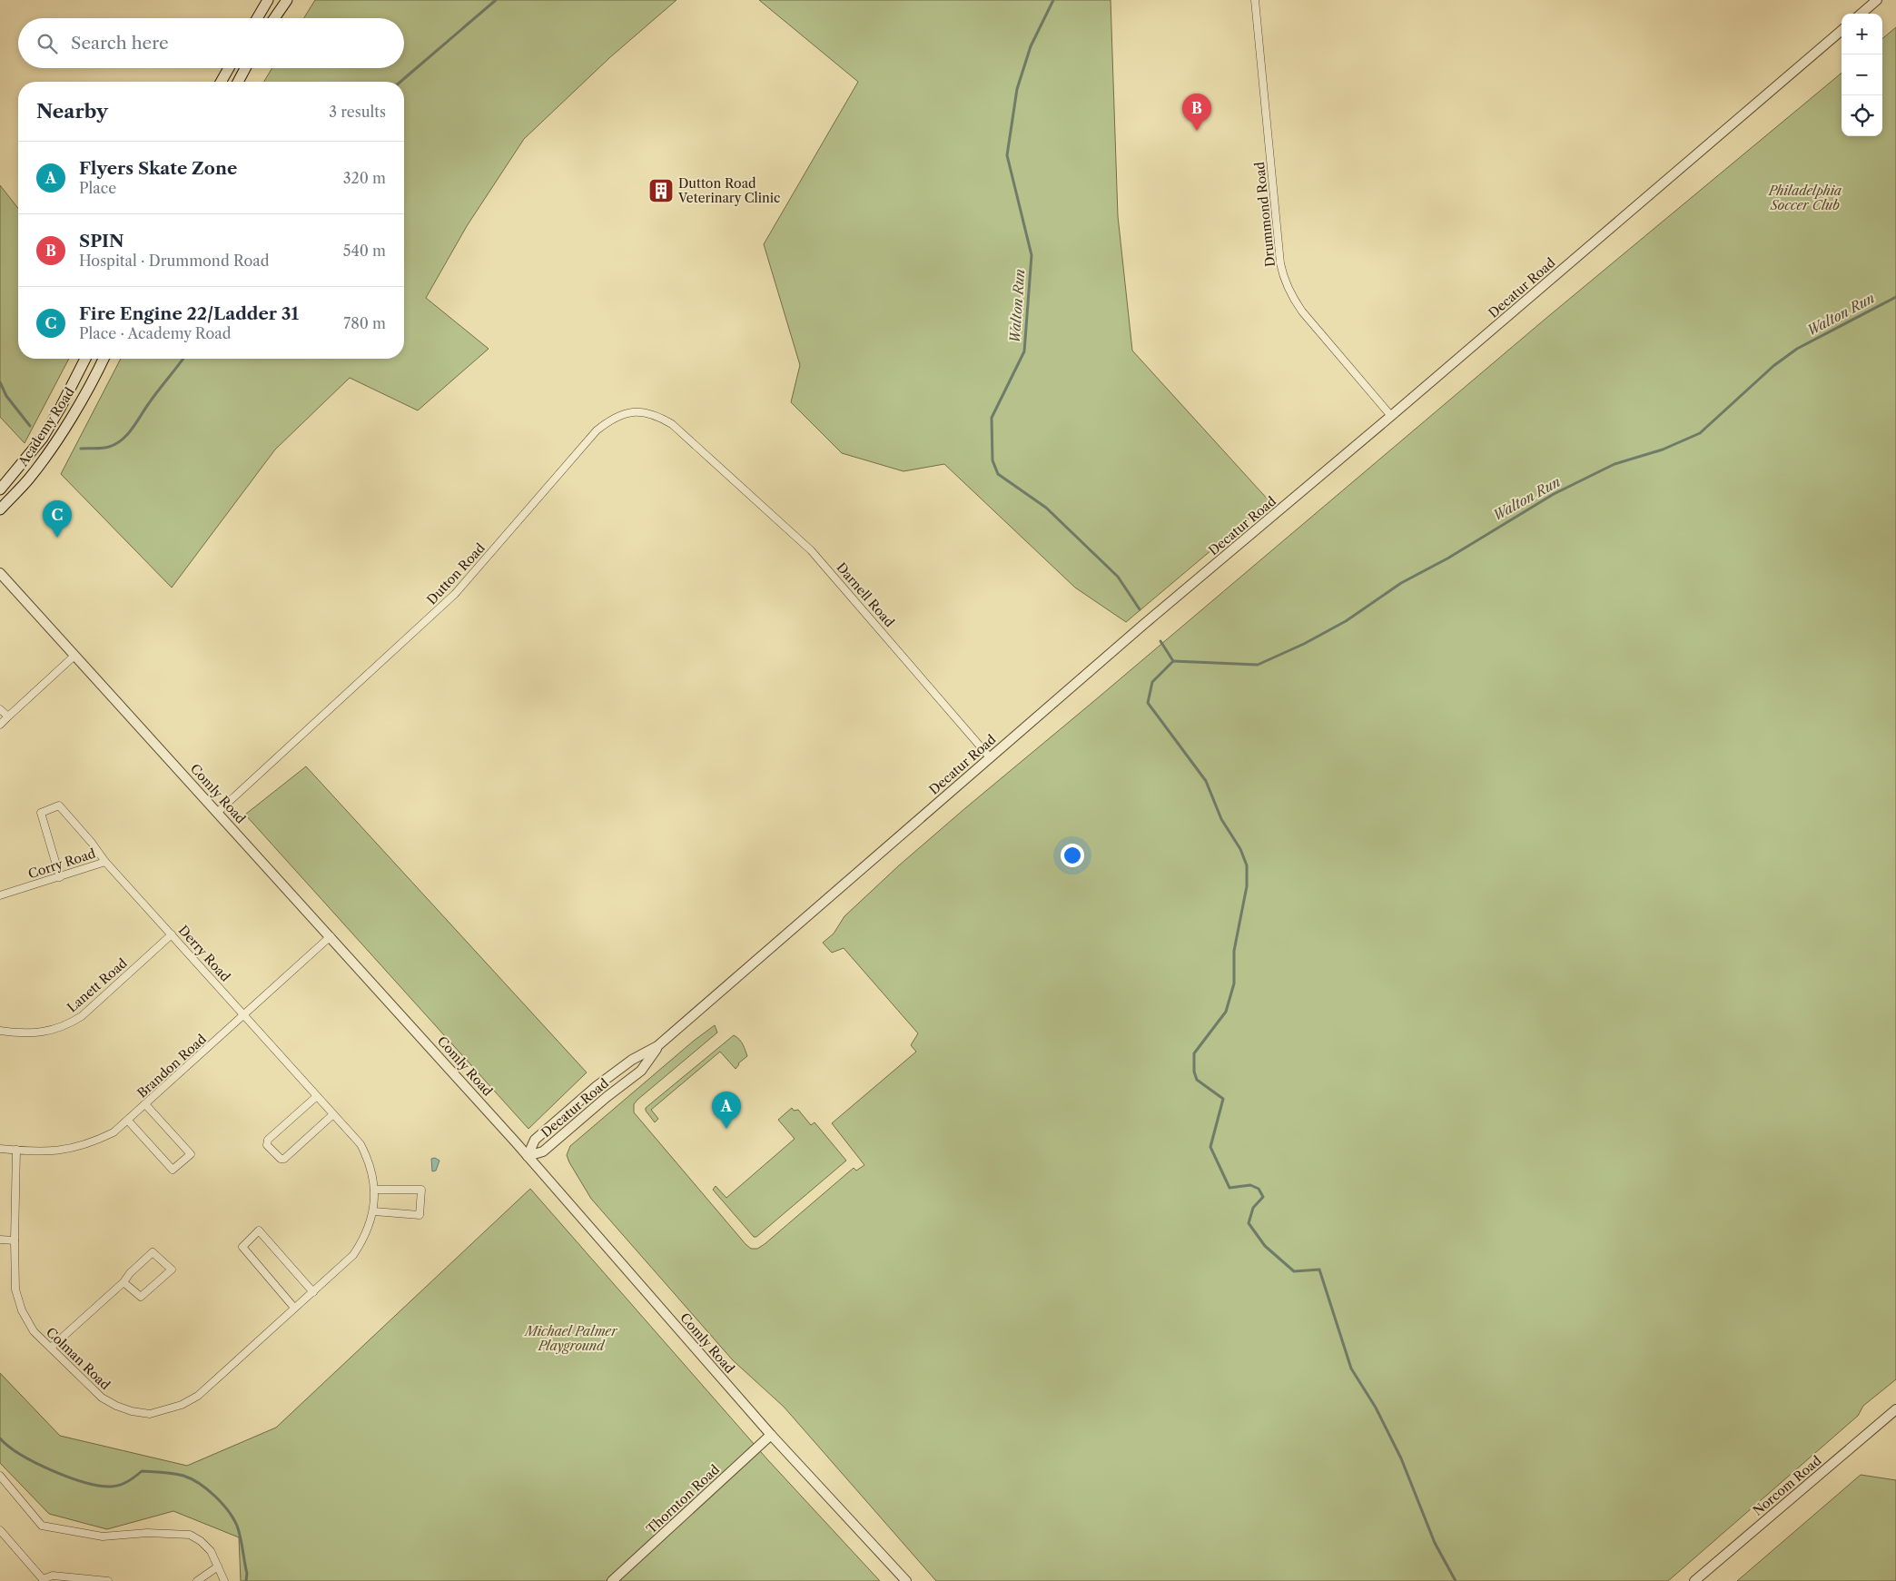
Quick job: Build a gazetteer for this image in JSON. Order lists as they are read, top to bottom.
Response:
{
  "streets": {
    "main road": ["Academy Road"],
    "street": [
      "Drummond Road",
      "Decatur Road",
      "Dutton Road",
      "Darnell Road",
      "Comly Road",
      "Corry Road",
      "Derry Road",
      "Lanett Road",
      "Brandon Road",
      "Colman Road",
      "Norcom Road",
      "Thornton Road"
    ]
  },
  "crossings": [
    ["Drummond Road", "Decatur Road"],
    ["Decatur Road", "Darnell Road"],
    ["Decatur Road", "Comly Road"],
    ["Dutton Road", "Darnell Road"],
    ["Dutton Road", "Comly Road"],
    ["Comly Road", "Brandon Road"],
    ["Comly Road", "Thornton Road"],
    ["Corry Road", "Derry Road"],
    ["Derry Road", "Lanett Road"],
    ["Derry Road", "Brandon Road"],
    ["Derry Road", "Colman Road"],
    ["Brandon Road", "Colman Road"]
  ],
  "water": ["Walton Run"],
  "parks": ["Philadelphia Soccer Club", "Michael Palmer Playground"],
  "places": {
    "building": ["Dutton Road Veterinary Clinic"]
  },
  "page": {
    "map_buttons": ["+", "−"],
    "search": "Search here",
    "heading": ["Nearby", "3 results"],
    "pins": ["B", "C", "A"],
    "list": [
      {
        "mark": "A",
        "name": "Flyers Skate Zone",
        "note": "Place",
        "value": "320 m"
      },
      {
        "mark": "B",
        "name": "SPIN",
        "note": "Hospital · Drummond Road",
        "value": "540 m"
      },
      {
        "mark": "C",
        "name": "Fire Engine 22/Ladder 31",
        "note": "Place · Academy Road",
        "value": "780 m"
      }
    ]
  }
}
